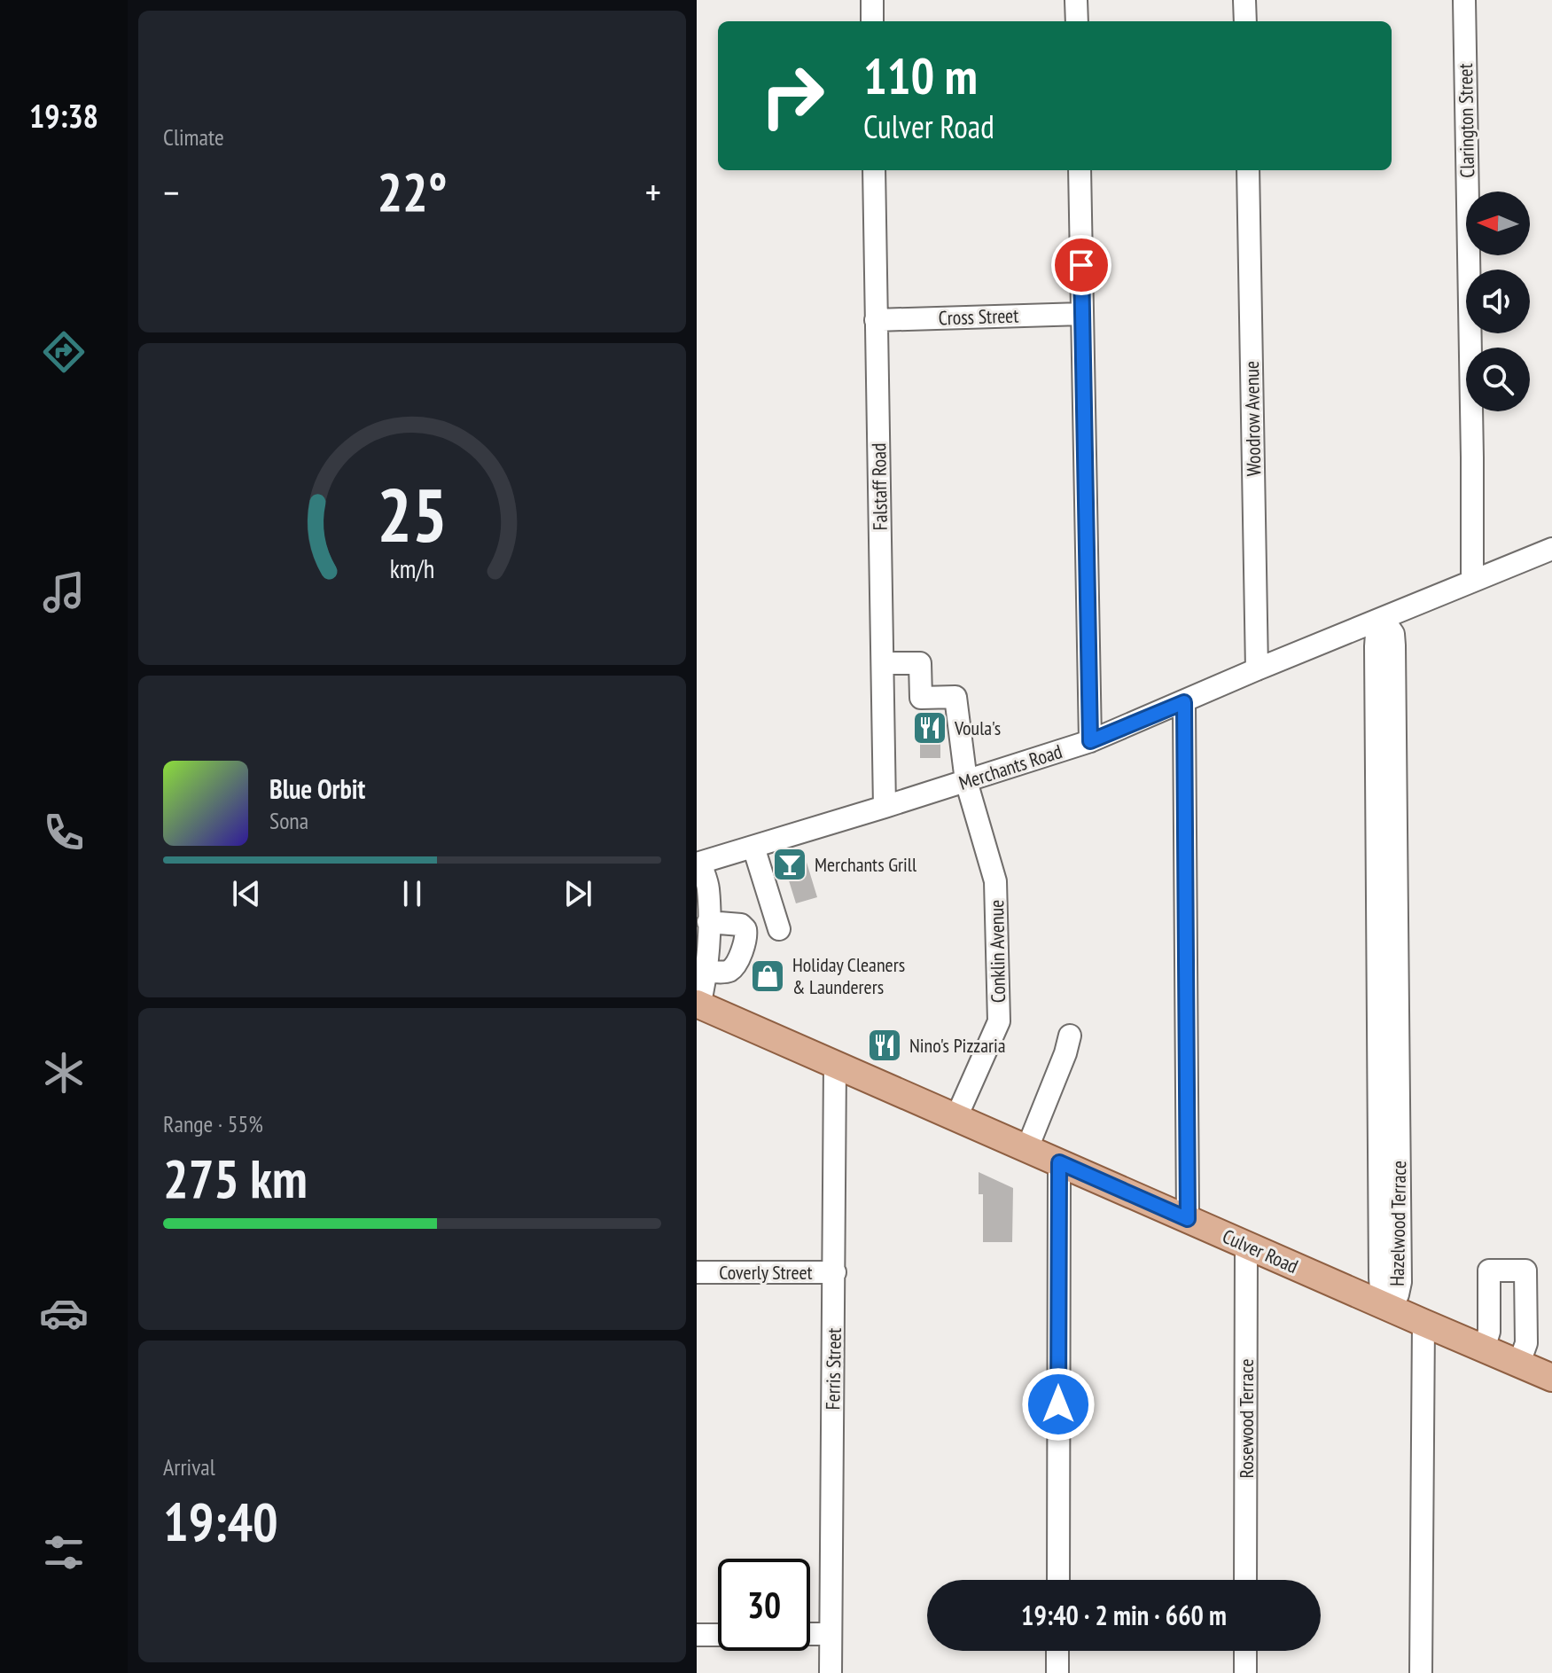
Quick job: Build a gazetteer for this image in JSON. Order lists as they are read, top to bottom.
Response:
{
  "streets": {
    "main road": ["Culver Road"],
    "street": [
      "Clarington Street",
      "Cross Street",
      "Woodrow Avenue",
      "Falstaff Road",
      "Merchants Road",
      "Conklin Avenue",
      "Hazelwood Terrace",
      "Coverly Street",
      "Ferris Street",
      "Rosewood Terrace"
    ]
  },
  "crossings": [
    ["Clarington Street", "Merchants Road"],
    ["Cross Street", "Falstaff Road"],
    ["Woodrow Avenue", "Merchants Road"],
    ["Falstaff Road", "Merchants Road"],
    ["Falstaff Road", "Conklin Avenue"],
    ["Merchants Road", "Conklin Avenue"],
    ["Merchants Road", "Hazelwood Terrace"],
    ["Conklin Avenue", "Culver Road"],
    ["Hazelwood Terrace", "Culver Road"],
    ["Culver Road", "Ferris Street"],
    ["Culver Road", "Rosewood Terrace"],
    ["Coverly Street", "Ferris Street"]
  ],
  "places": {
    "restaurant": ["Voula's", "Nino's Pizzaria"],
    "bar": ["Merchants Grill"],
    "shop": ["Holiday Cleaners & Launderers"]
  },
  "north": "left",
  "page": {
    "tabs": "19:38",
    "tile": [
      "Climate",
      ["Range · 55%", "275 km"],
      ["Arrival", "19:40"]
    ],
    "turn": ["110 m", "Culver Road"],
    "heat": ["−", "22°", "+"],
    "song": ["Blue Orbit", "Sona"],
    "limit": "30",
    "trip": "19:40 · 2 min · 660 m",
    "gauge": ["25", "km/h"]
  }
}
